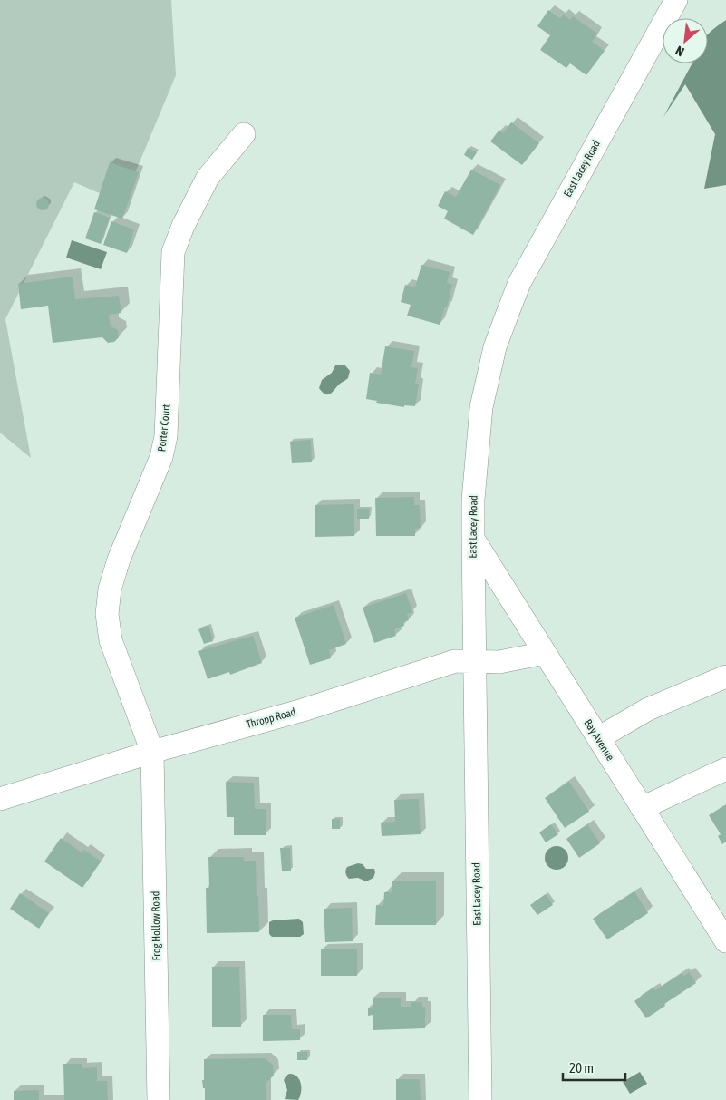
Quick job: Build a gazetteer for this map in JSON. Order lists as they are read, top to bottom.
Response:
{
  "streets": {
    "street": [
      "East Lacey Road",
      "Porter Court",
      "Thropp Road",
      "Bay Avenue",
      "Frog Hollow Road"
    ]
  },
  "crossings": [
    ["East Lacey Road", "Thropp Road"],
    ["East Lacey Road", "Bay Avenue"],
    ["Porter Court", "Thropp Road"],
    ["Porter Court", "Frog Hollow Road"],
    ["Thropp Road", "Bay Avenue"],
    ["Thropp Road", "Frog Hollow Road"]
  ],
  "scale_bar": "20 m",
  "north": "bottom left"
}
